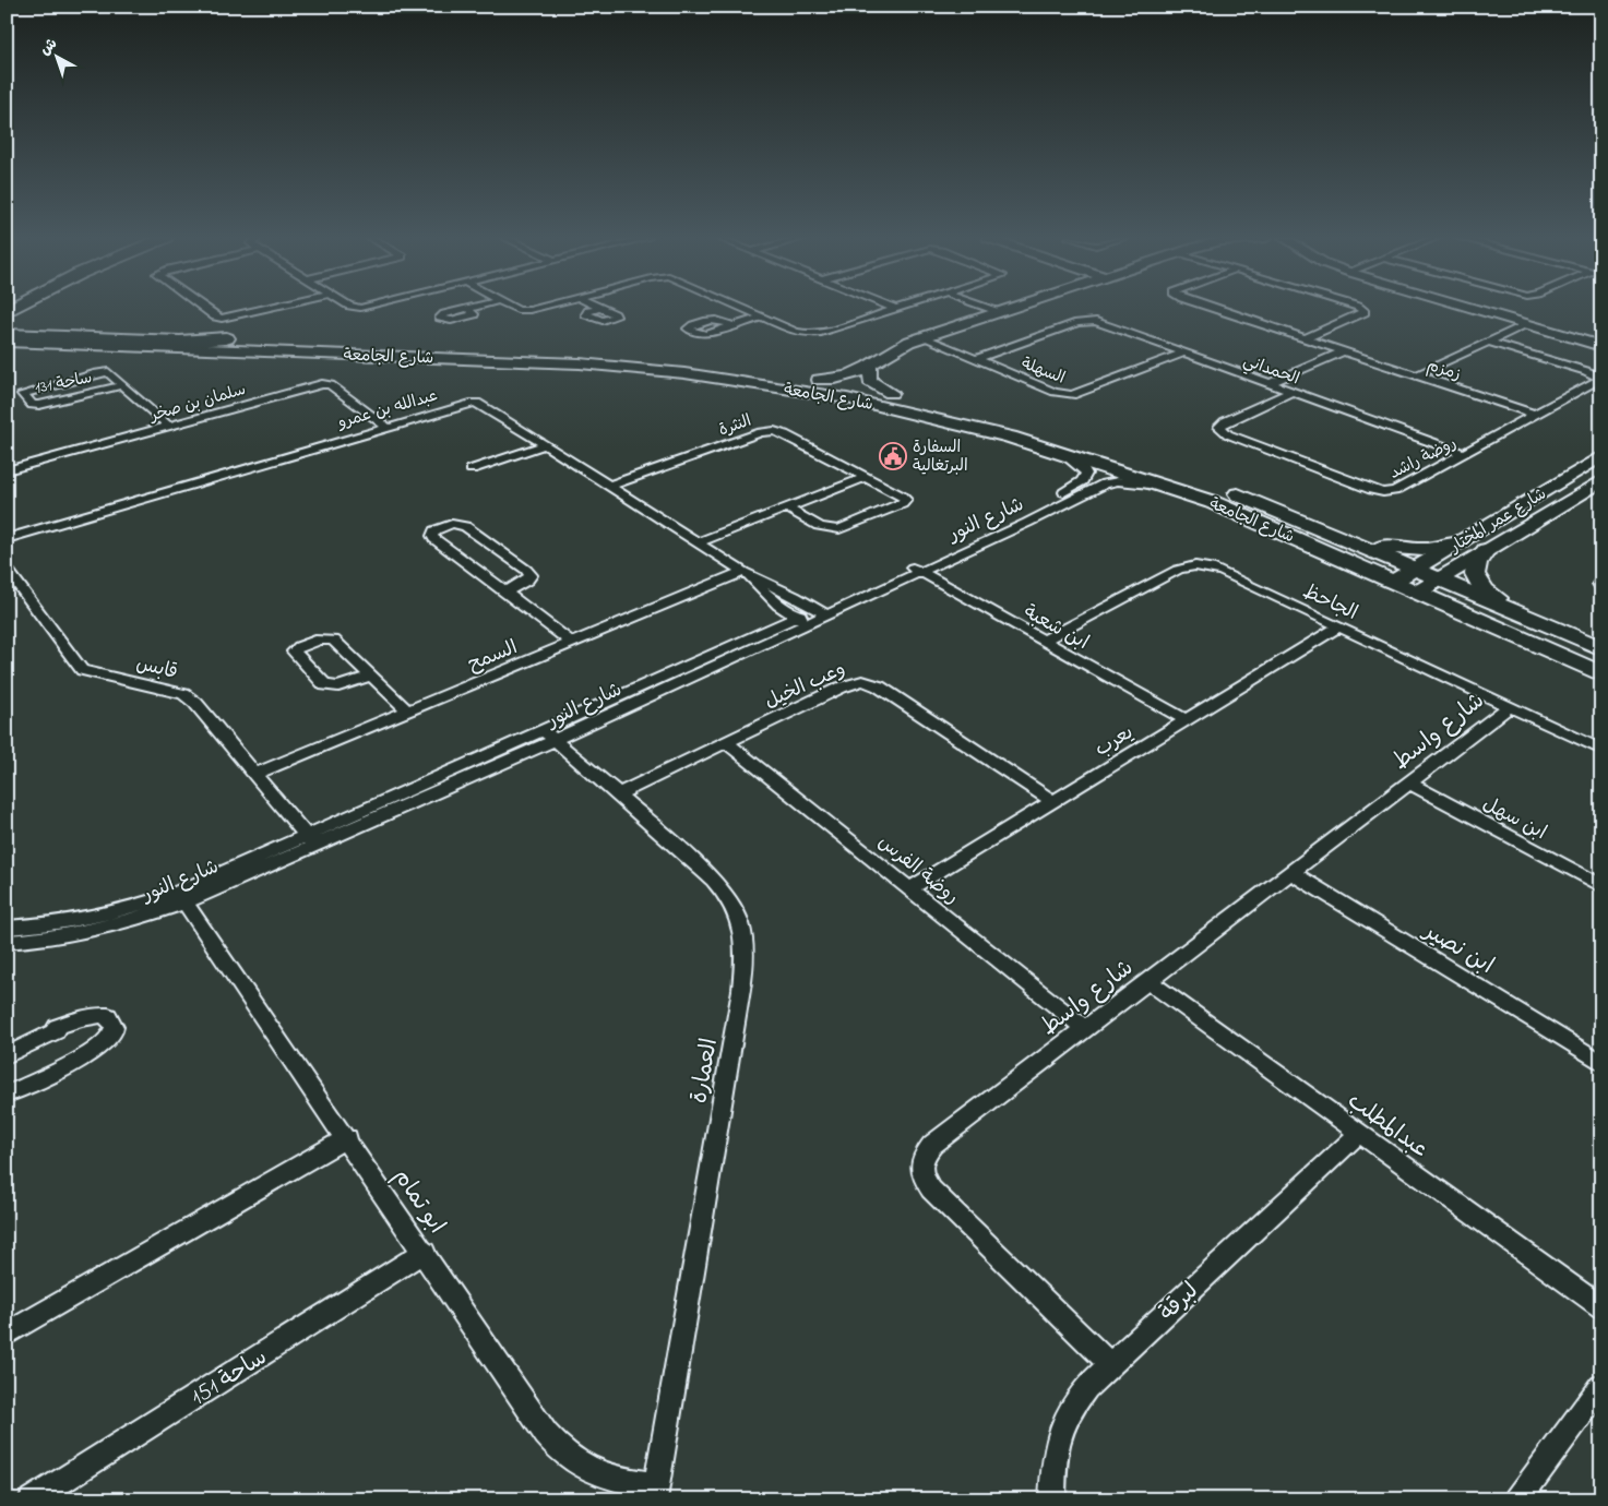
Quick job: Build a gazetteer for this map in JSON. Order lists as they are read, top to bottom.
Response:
{
  "streets": {
    "main road": ["شارع الجامعة"],
    "street": [
      "الحمداني",
      "زمزم",
      "السهلة",
      "ساحة 131",
      "سلمان بن صخر",
      "عبدالله بن عمرو",
      "النثرة",
      "روضة راشد",
      "شارع النور",
      "شارع عمر المختار",
      "الجاحظ",
      "ابن شعبة",
      "السمح",
      "قابس",
      "وعب الخيل",
      "شارع واسط",
      "يعرب",
      "ابن سهل",
      "روضة الفرس",
      "ابن نصير",
      "العمارة",
      "عبدالمطلب",
      "ابو تمام",
      "لبرقة",
      "ساحة 151"
    ]
  },
  "crossings": [
    ["شارع الجامعة", "شارع النور"],
    ["شارع الجامعة", "شارع عمر المختار"],
    ["الحمداني", "السهلة"],
    ["الحمداني", "روضة راشد"],
    ["زمزم", "روضة راشد"],
    ["ساحة 131", "سلمان بن صخر"],
    ["سلمان بن صخر", "عبدالله بن عمرو"],
    ["عبدالله بن عمرو", "النثرة"],
    ["عبدالله بن عمرو", "شارع النور"],
    ["عبدالله بن عمرو", "السمح"],
    ["شارع النور", "ابن شعبة"],
    ["شارع النور", "قابس"],
    ["شارع النور", "العمارة"],
    ["شارع النور", "ابو تمام"],
    ["الجاحظ", "ابن شعبة"],
    ["الجاحظ", "شارع واسط"],
    ["الجاحظ", "يعرب"],
    ["ابن شعبة", "يعرب"],
    ["السمح", "قابس"],
    ["وعب الخيل", "يعرب"],
    ["وعب الخيل", "روضة الفرس"],
    ["وعب الخيل", "العمارة"],
    ["شارع واسط", "ابن سهل"],
    ["شارع واسط", "روضة الفرس"],
    ["شارع واسط", "ابن نصير"],
    ["شارع واسط", "عبدالمطلب"],
    ["شارع واسط", "لبرقة"],
    ["يعرب", "روضة الفرس"],
    ["العمارة", "ابو تمام"],
    ["عبدالمطلب", "لبرقة"],
    ["ابو تمام", "ساحة 151"]
  ],
  "places": {
    "public building": ["السفارة البرتغالية"]
  },
  "north": "top left"
}
